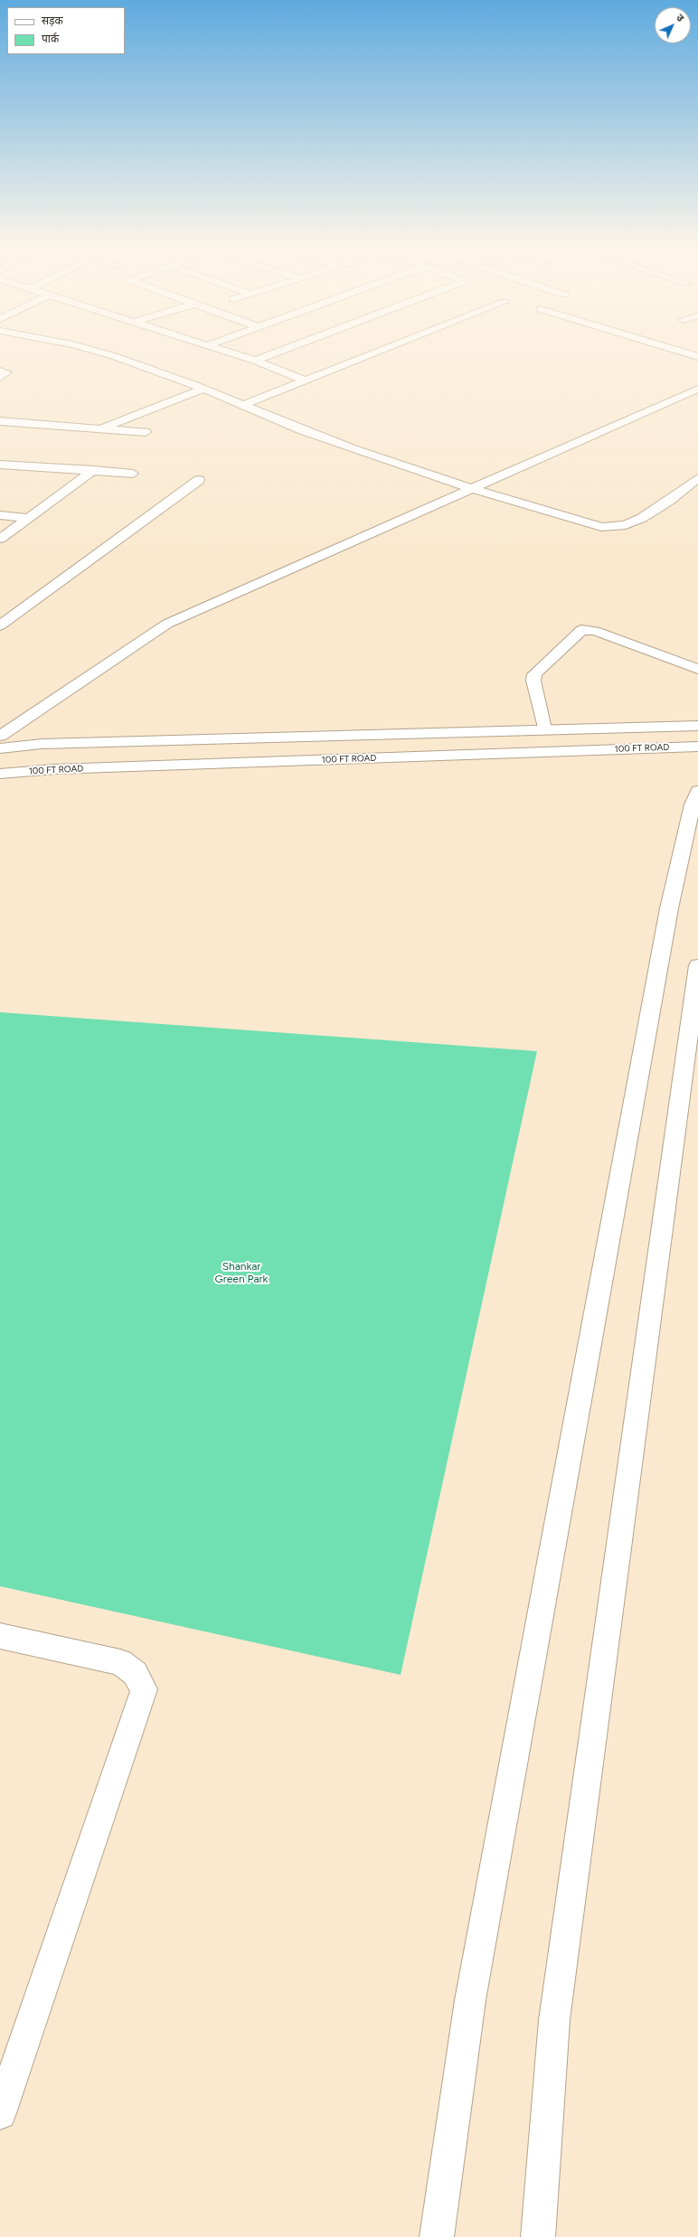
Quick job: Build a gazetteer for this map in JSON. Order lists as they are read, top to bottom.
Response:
{
  "streets": {
    "street": ["100 FT ROAD"]
  },
  "parks": ["Shankar Green Park"],
  "legend": ["सड़क", "पार्क"],
  "north": "top right"
}
